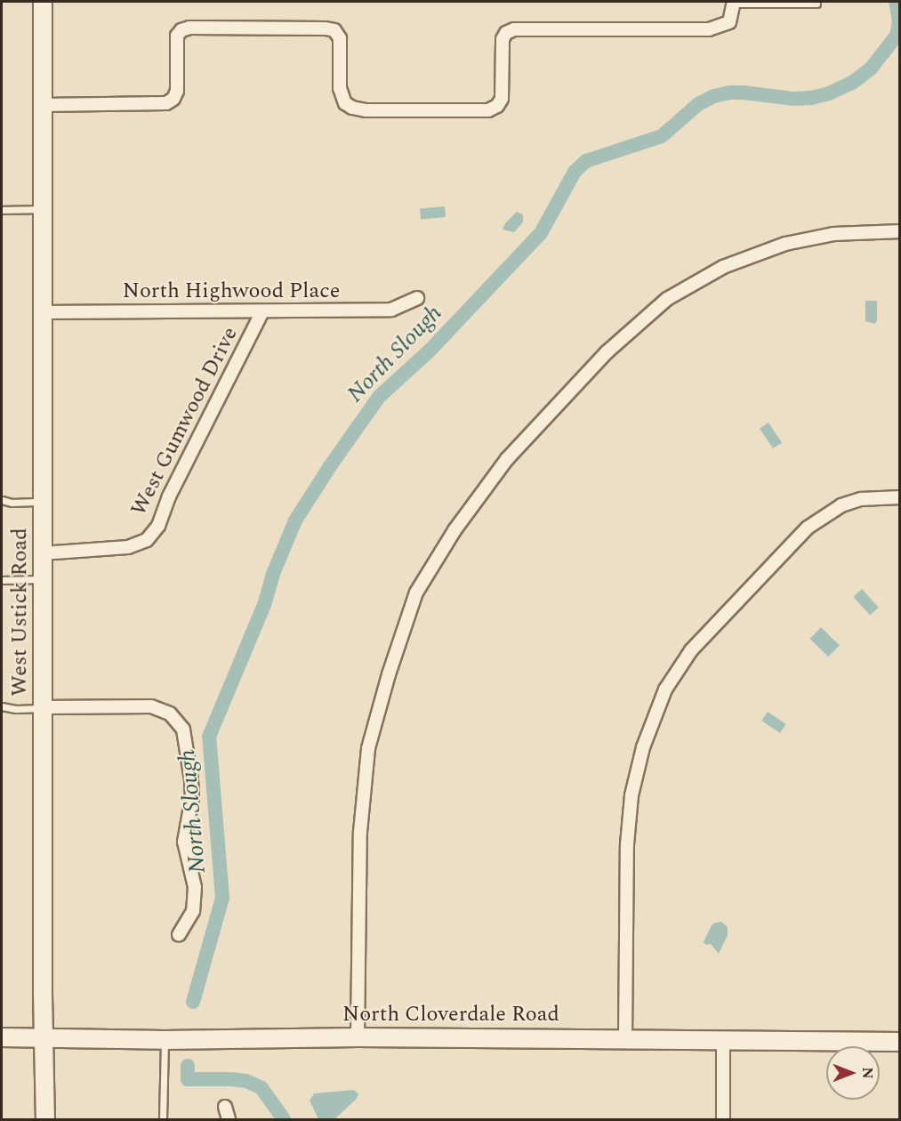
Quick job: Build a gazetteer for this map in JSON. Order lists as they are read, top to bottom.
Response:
{
  "streets": {
    "main road": ["West Ustick Road", "North Cloverdale Road"],
    "street": ["North Highwood Place", "West Gumwood Drive"]
  },
  "crossings": [
    ["North Highwood Place", "West Gumwood Drive"],
    ["North Highwood Place", "West Ustick Road"],
    ["West Gumwood Drive", "West Ustick Road"],
    ["West Ustick Road", "North Cloverdale Road"]
  ],
  "water": ["North Slough"],
  "north": "right"
}
